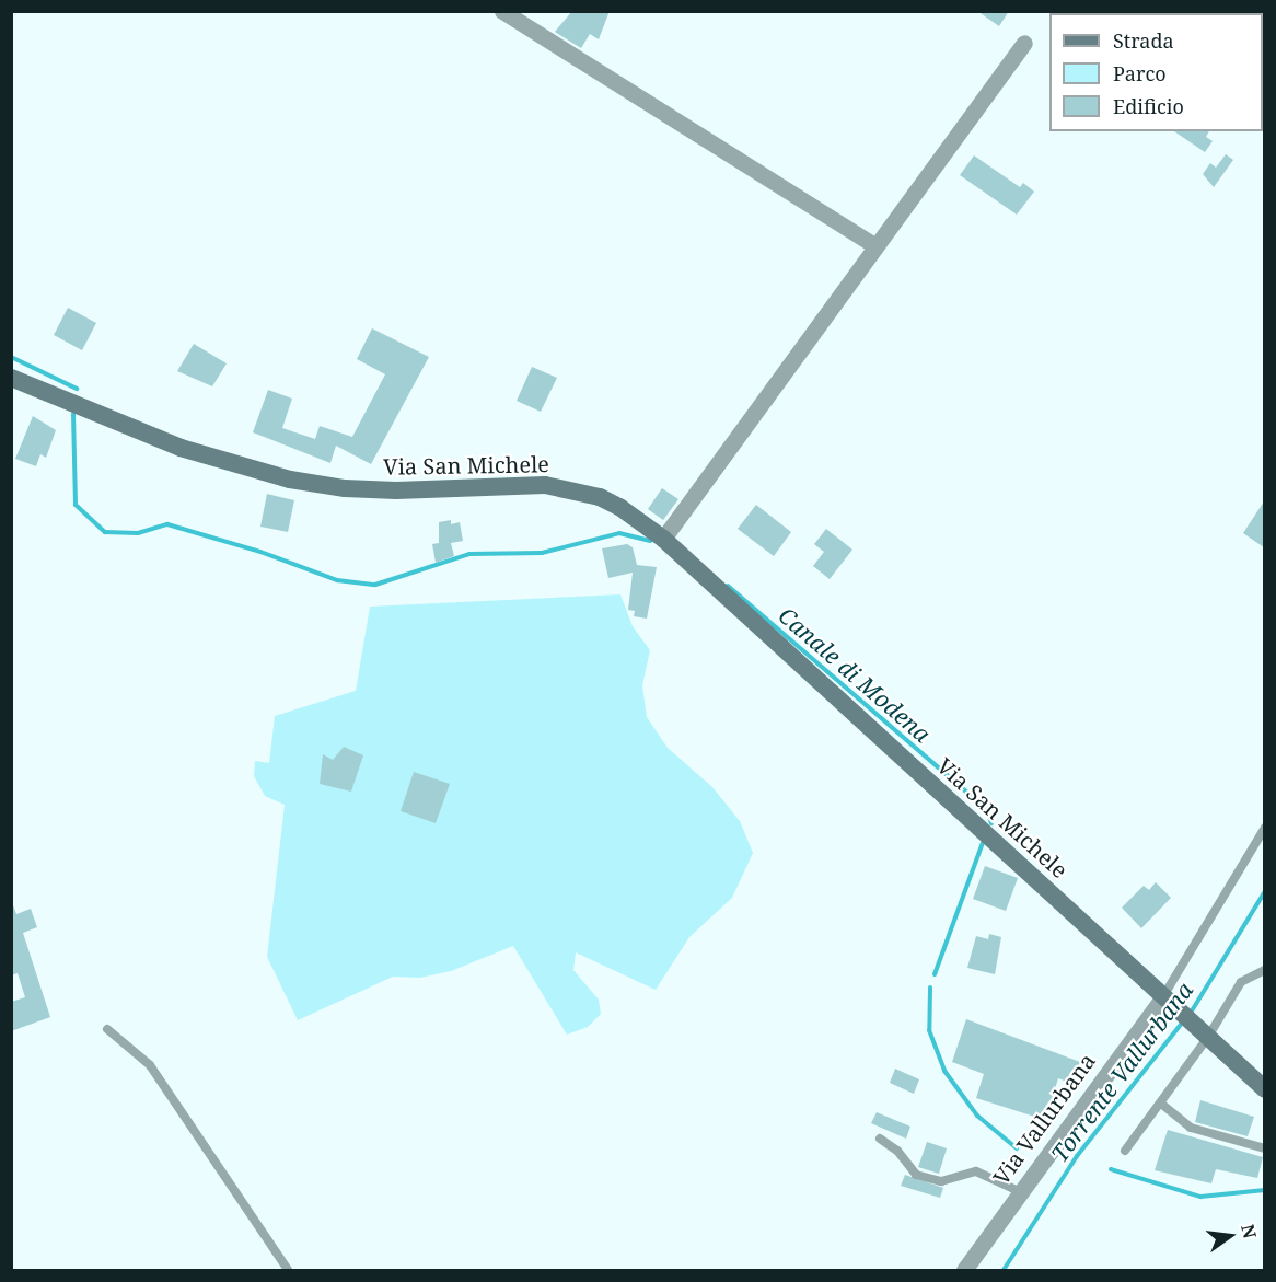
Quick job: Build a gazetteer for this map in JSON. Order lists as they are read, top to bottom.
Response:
{
  "streets": {
    "main road": ["Via San Michele"],
    "street": ["Via Vallurbana"]
  },
  "crossings": [
    ["Via San Michele", "Via Vallurbana"]
  ],
  "water": ["Canale di Modena", "Torrente Vallurbana"],
  "legend": ["Strada", "Parco", "Edificio"],
  "north": "right"
}
